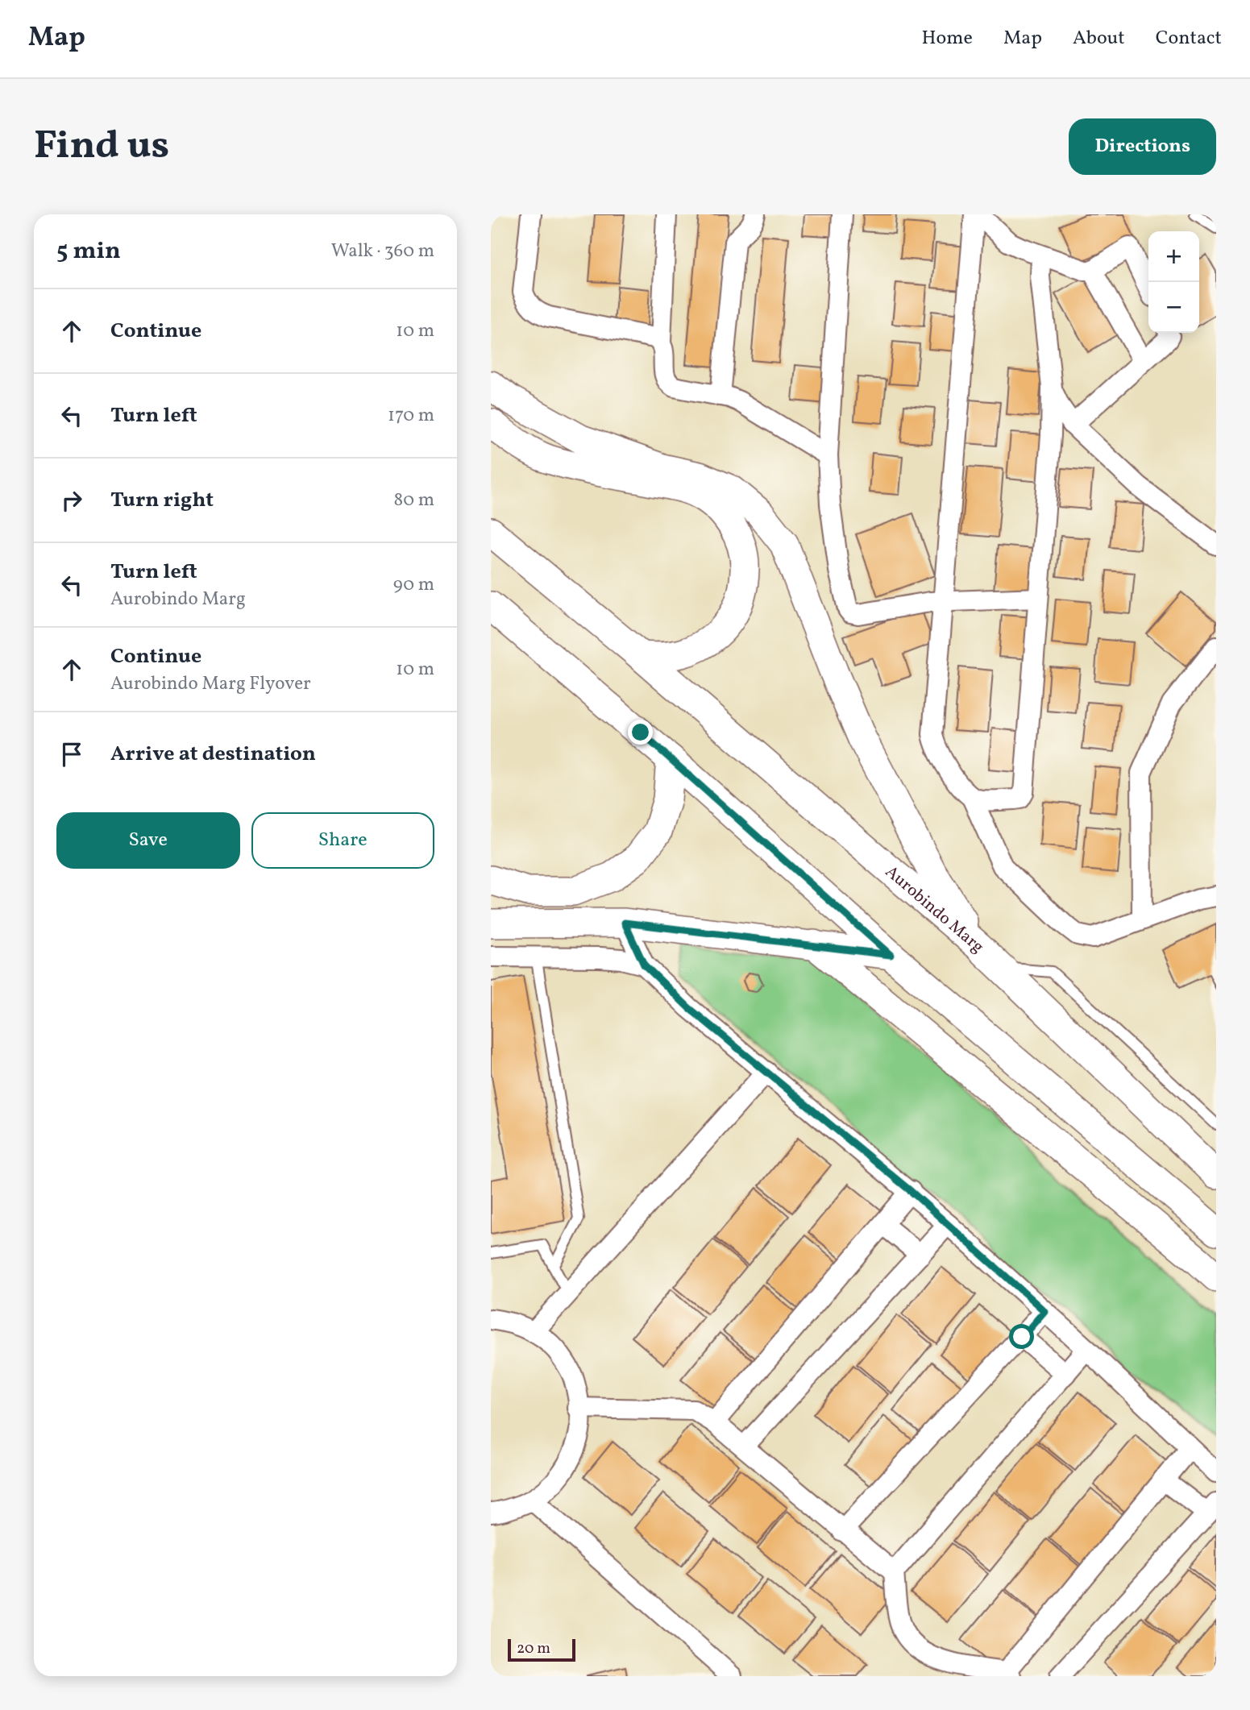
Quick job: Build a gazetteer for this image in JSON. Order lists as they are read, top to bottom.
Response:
{
  "streets": {
    "main road": ["Aurobindo Marg"]
  },
  "scale_bar": "20 m",
  "page": {
    "header": "Map",
    "nav": [
      "Home",
      "Map",
      "About",
      "Contact"
    ],
    "buttons": [
      "Directions",
      ["Save", "Share"]
    ],
    "title": "Find us",
    "heading": ["5 min", "Walk · 360 m"],
    "map_buttons": ["+", "−"],
    "list": [
      ["Continue", "10 m"],
      ["Turn left", "170 m"],
      ["Turn right", "80 m"],
      ["Turn left", "Aurobindo Marg", "90 m"],
      ["Continue", "Aurobindo Marg Flyover", "10 m"],
      "Arrive at destination"
    ],
    "scale": "20 m"
  }
}
